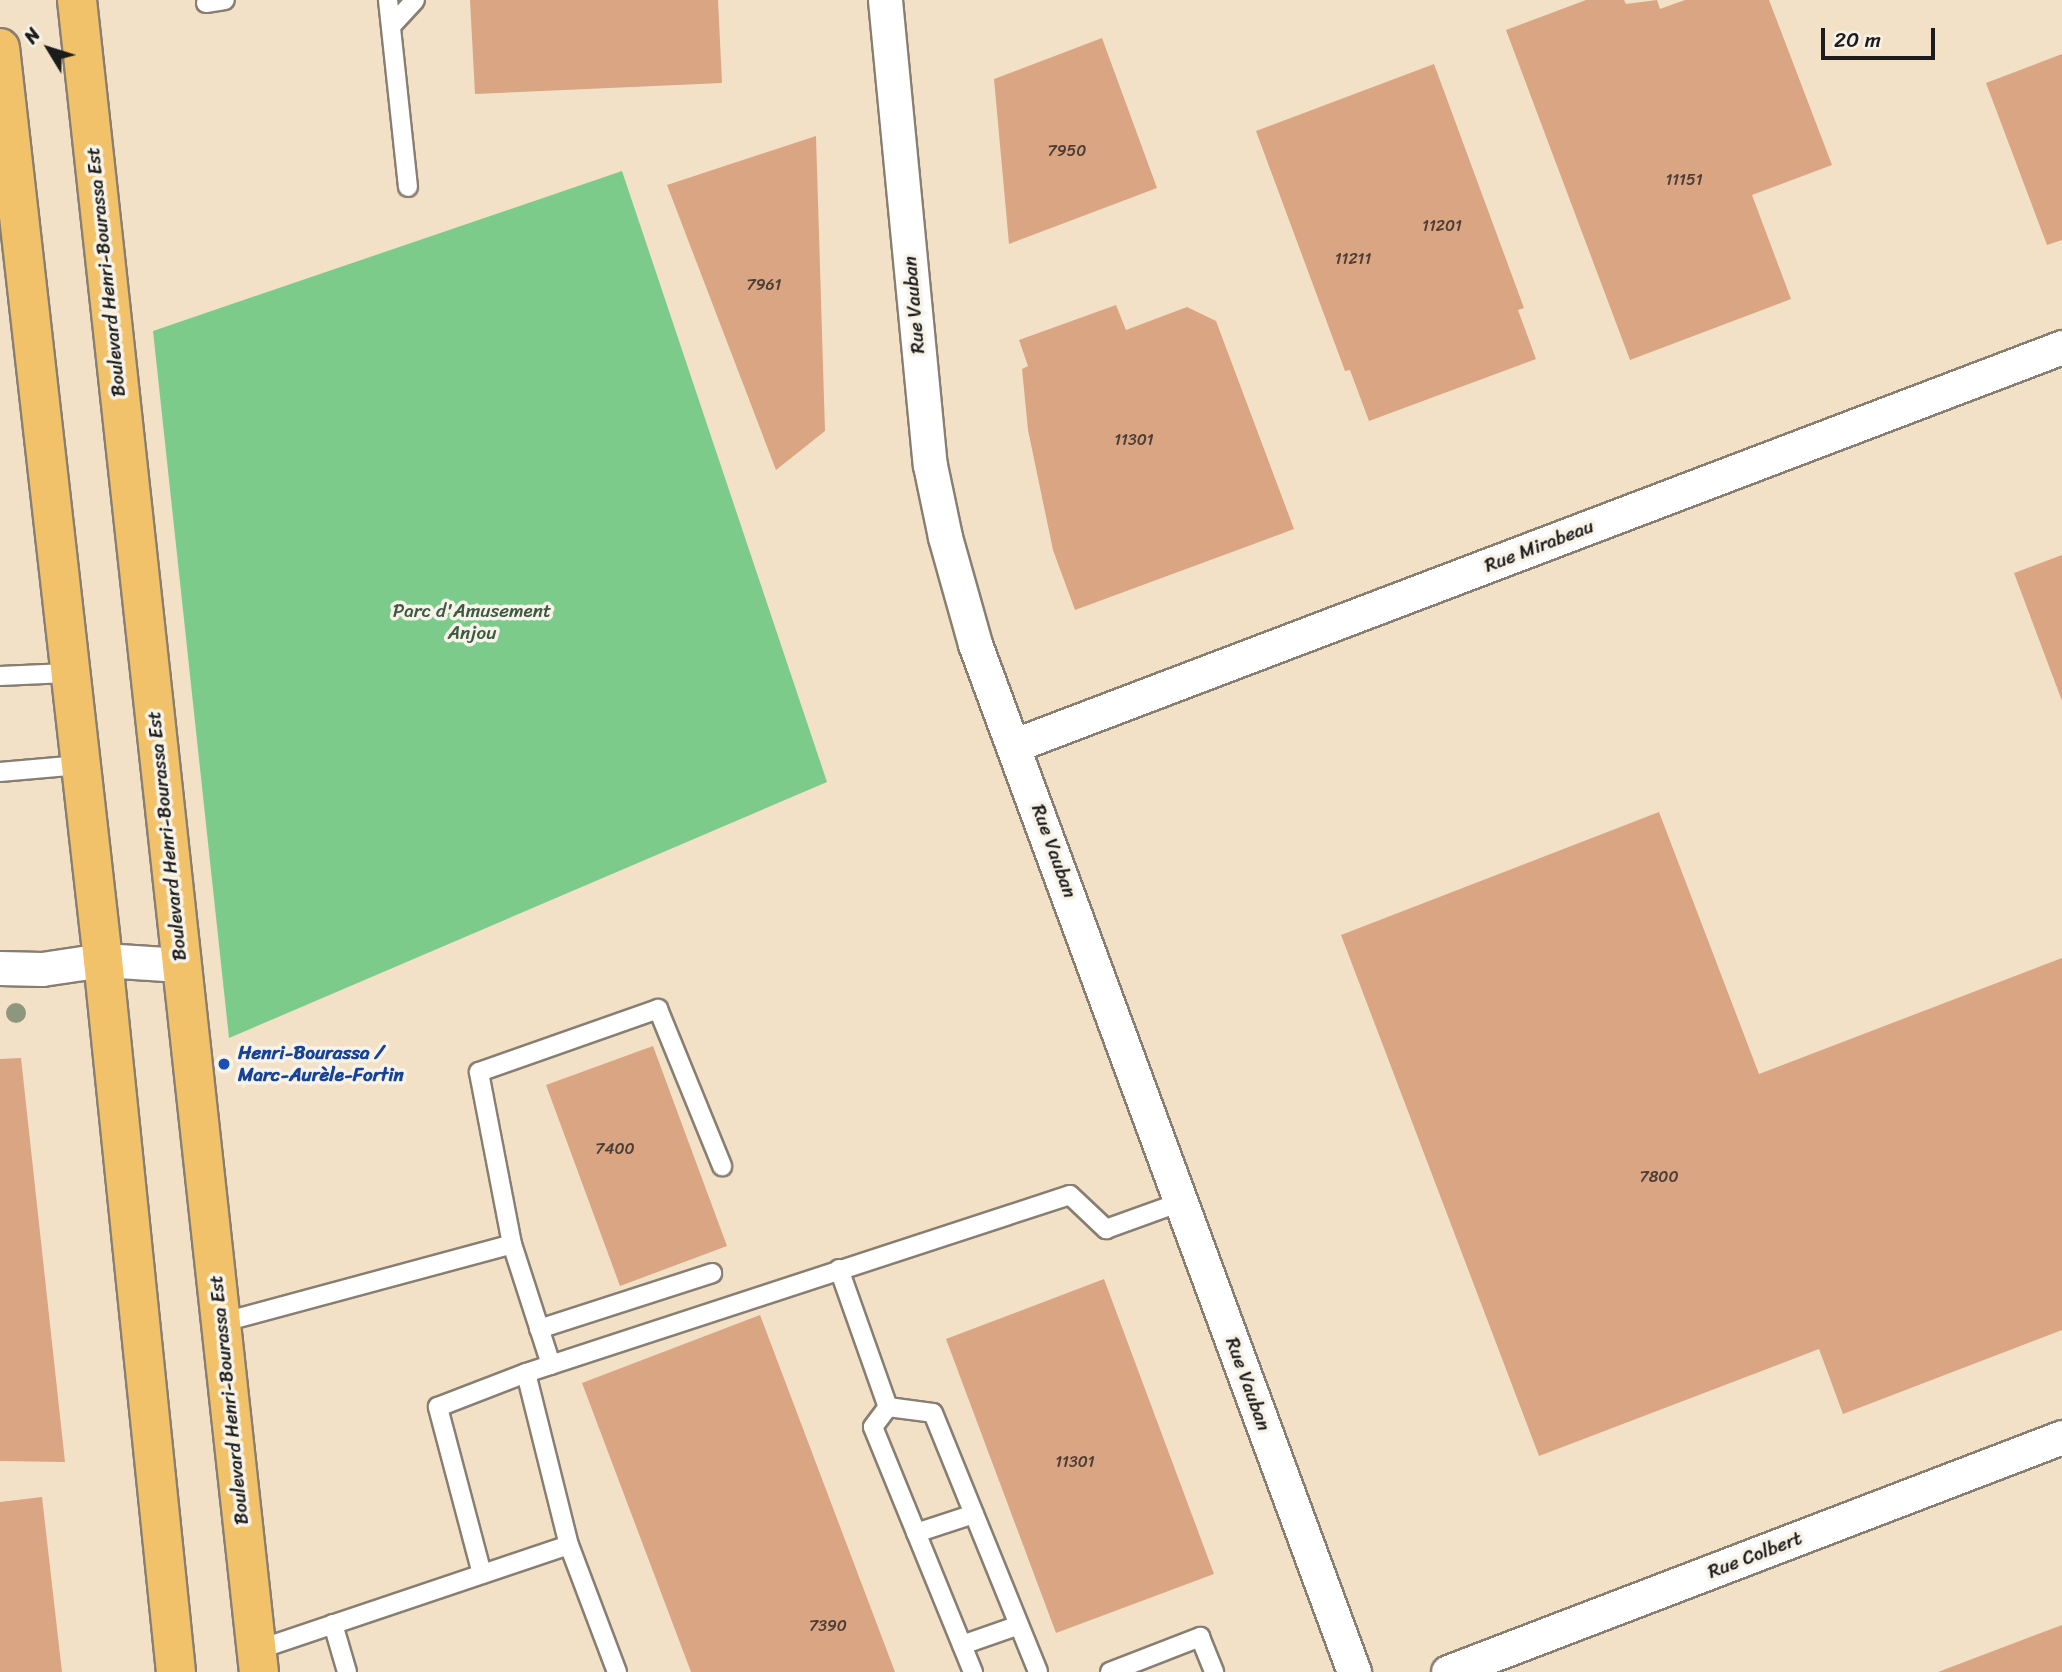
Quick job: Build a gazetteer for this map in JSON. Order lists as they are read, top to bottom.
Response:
{
  "streets": {
    "main road": ["Boulevard Henri-Bourassa Est"],
    "street": ["Rue Vauban", "Rue Mirabeau", "Rue Colbert"]
  },
  "crossings": [
    ["Rue Vauban", "Rue Mirabeau"]
  ],
  "parks": ["Parc d'Amusement Anjou"],
  "places": ["Henri-Bourassa / Marc-Aurèle-Fortin"],
  "house_numbers": [
    "7950",
    "11151",
    "11201",
    "11211",
    "7961",
    "11301",
    "7400",
    "7800",
    "11301",
    "7390"
  ],
  "scale_bar": "20 m",
  "north": "top left"
}
